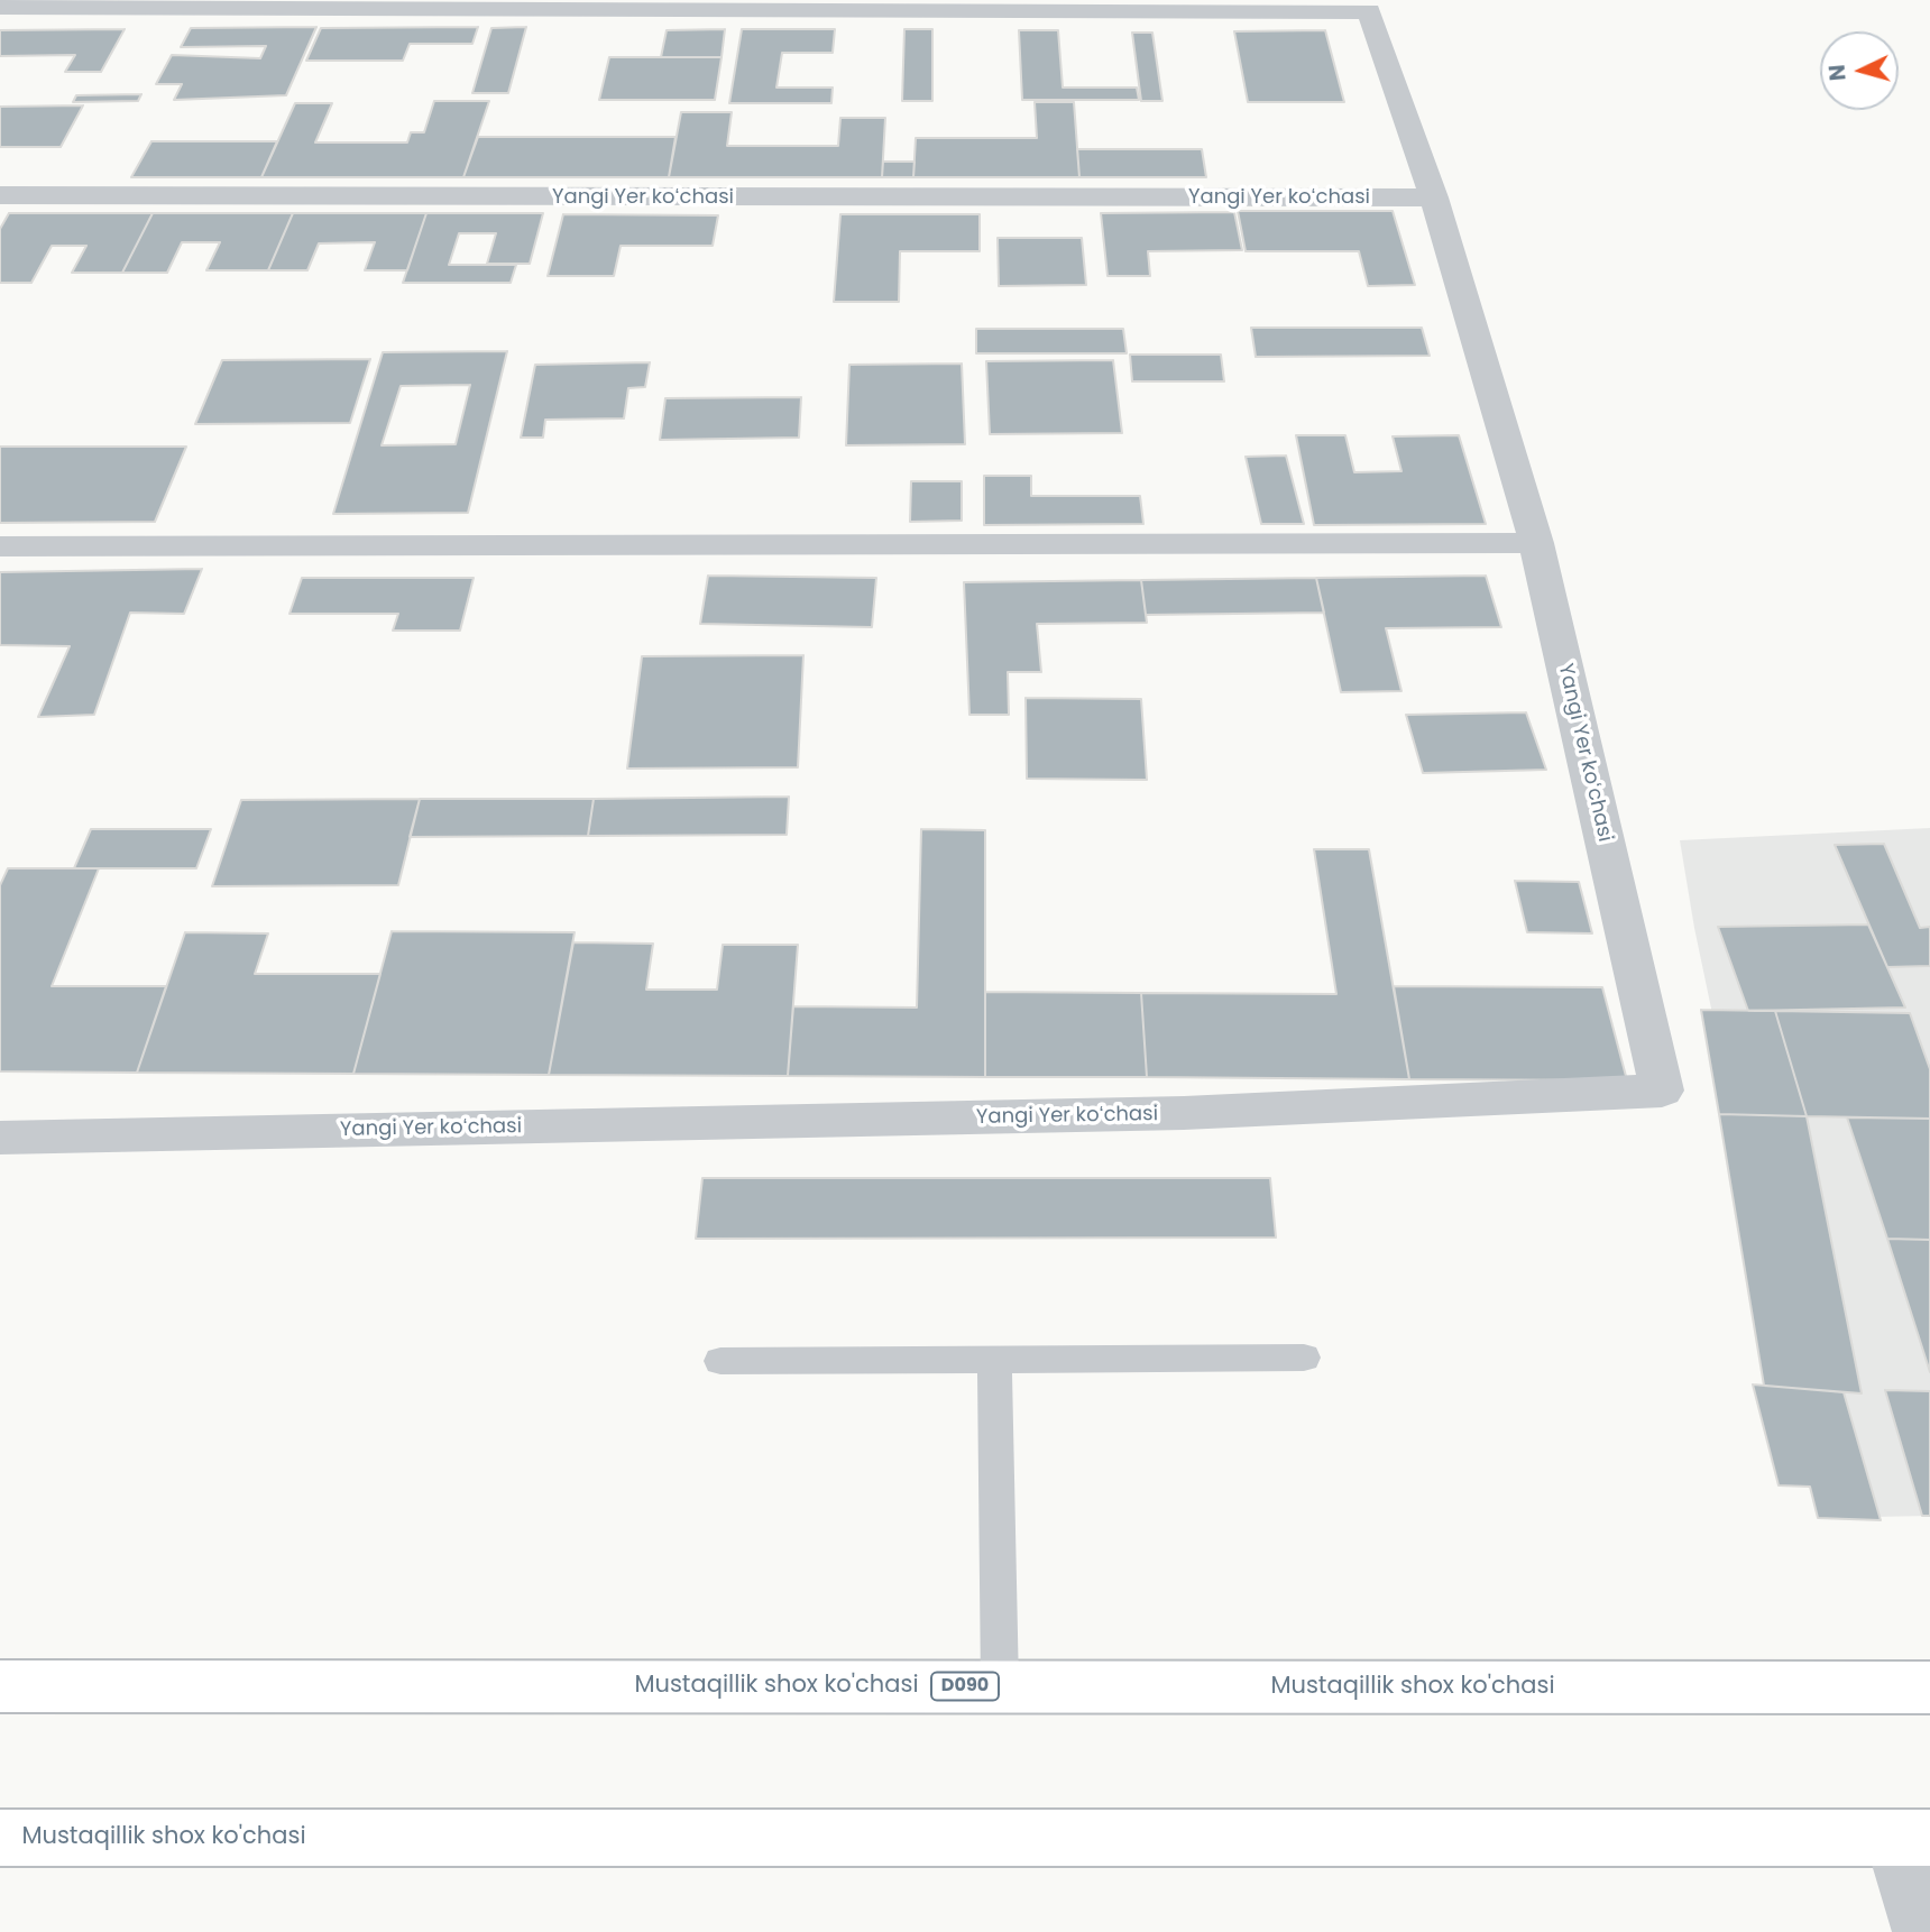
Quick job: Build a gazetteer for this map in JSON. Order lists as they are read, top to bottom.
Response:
{
  "streets": {
    "main road": ["Mustaqillik shox ko'chasi", "D090"],
    "street": ["Yangi Yer koʻchasi"]
  },
  "north": "left"
}
